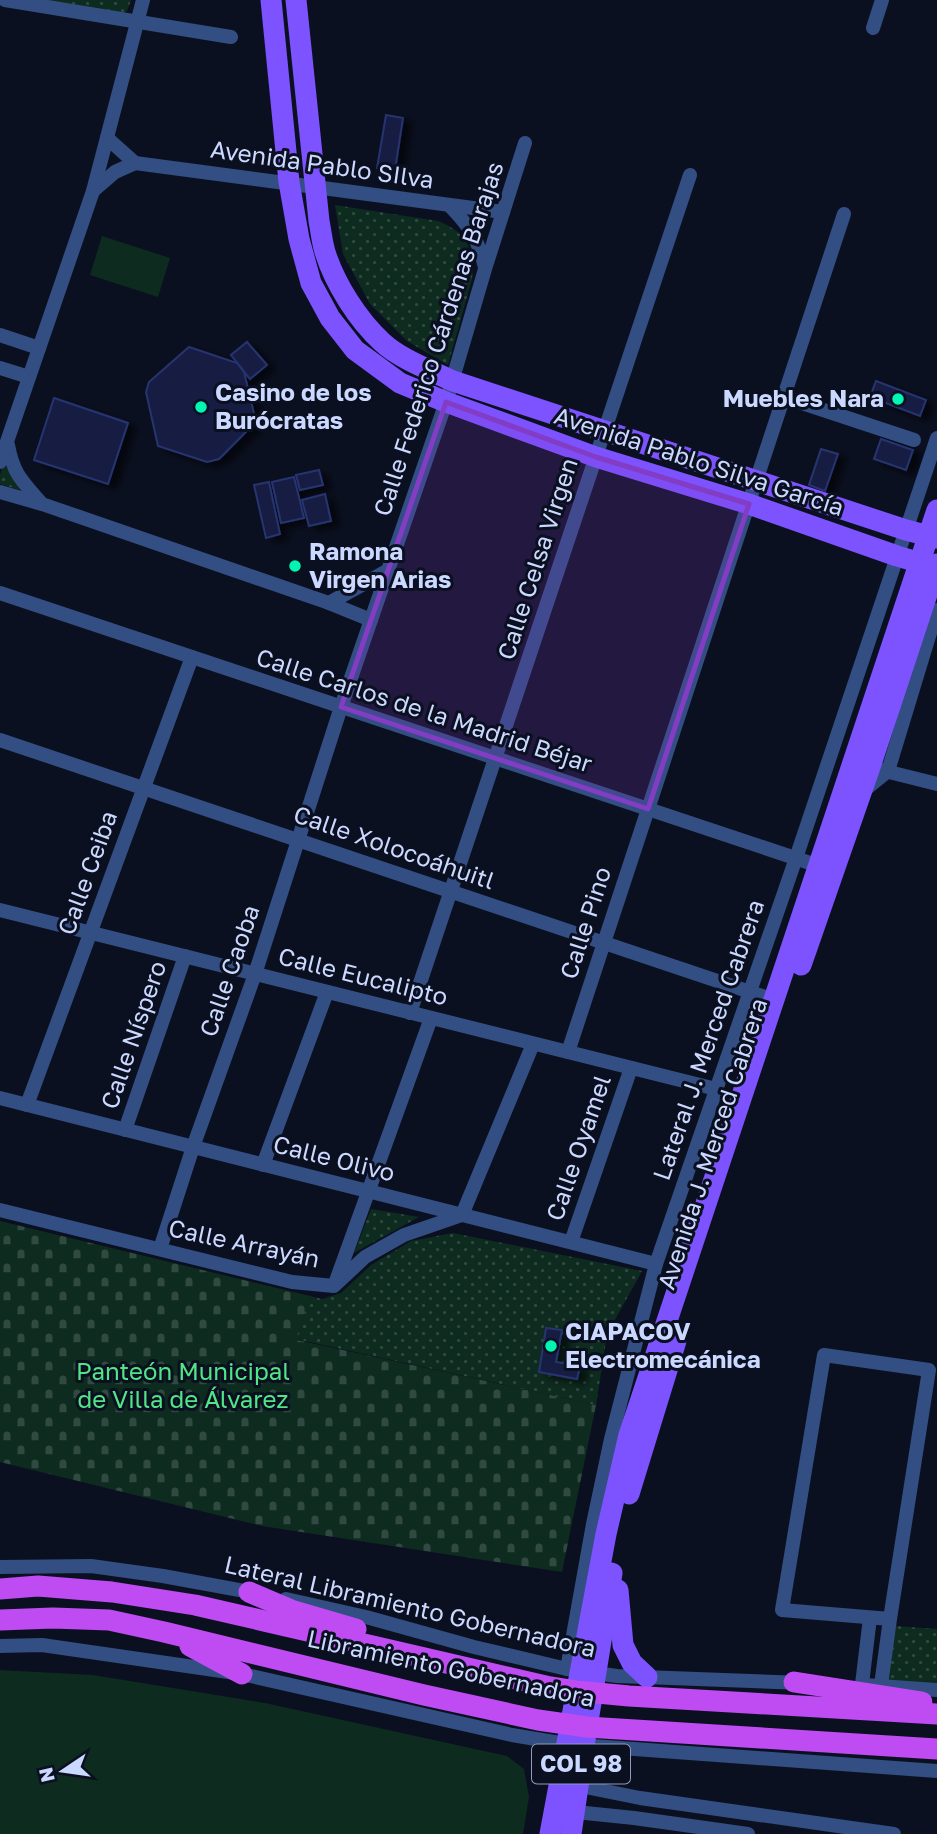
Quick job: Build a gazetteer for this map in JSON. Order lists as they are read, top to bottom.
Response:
{
  "streets": {
    "highway": ["Libramiento Gobernadora"],
    "main road": ["Avenida Pablo Silva García", "Avenida J. Merced Cabrera", "COL 98"],
    "street": [
      "Avenida Pablo SIlva",
      "Calle Federico Cárdenas Barajas",
      "Calle Celsa Virgen",
      "Calle Carlos de la Madrid Béjar",
      "Calle Xolocoáhuitl",
      "Calle Ceiba",
      "Calle Pino",
      "Calle Caoba",
      "Calle Eucalipto",
      "Calle Níspero",
      "Lateral J. Merced Cabrera",
      "Calle Oyamel",
      "Calle Olivo",
      "Calle Arrayán",
      "Lateral Libramiento Gobernadora"
    ]
  },
  "crossings": [
    ["Avenida Pablo SIlva", "Calle Federico Cárdenas Barajas"],
    ["Avenida Pablo SIlva", "Avenida Pablo Silva García"],
    ["Calle Federico Cárdenas Barajas", "Avenida Pablo Silva García"],
    ["Calle Federico Cárdenas Barajas", "Calle Carlos de la Madrid Béjar"],
    ["Calle Federico Cárdenas Barajas", "Calle Caoba"],
    ["Avenida Pablo Silva García", "Calle Celsa Virgen"],
    ["Avenida Pablo Silva García", "Calle Pino"],
    ["Avenida Pablo Silva García", "Lateral J. Merced Cabrera"],
    ["Avenida Pablo Silva García", "Avenida J. Merced Cabrera"],
    ["Calle Celsa Virgen", "Calle Carlos de la Madrid Béjar"],
    ["Calle Celsa Virgen", "Calle Xolocoáhuitl"],
    ["Calle Celsa Virgen", "Calle Eucalipto"],
    ["Calle Carlos de la Madrid Béjar", "Calle Ceiba"],
    ["Calle Carlos de la Madrid Béjar", "Calle Pino"],
    ["Calle Carlos de la Madrid Béjar", "Calle Caoba"],
    ["Calle Carlos de la Madrid Béjar", "Lateral J. Merced Cabrera"],
    ["Calle Carlos de la Madrid Béjar", "Avenida J. Merced Cabrera"],
    ["Calle Xolocoáhuitl", "Calle Ceiba"],
    ["Calle Xolocoáhuitl", "Calle Pino"],
    ["Calle Xolocoáhuitl", "Calle Caoba"],
    ["Calle Xolocoáhuitl", "Lateral J. Merced Cabrera"],
    ["Calle Xolocoáhuitl", "Avenida J. Merced Cabrera"],
    ["Calle Ceiba", "Calle Eucalipto"],
    ["Calle Ceiba", "Calle Olivo"],
    ["Calle Pino", "Calle Eucalipto"],
    ["Calle Caoba", "Calle Eucalipto"],
    ["Calle Caoba", "Calle Olivo"],
    ["Calle Caoba", "Calle Arrayán"],
    ["Calle Eucalipto", "Calle Níspero"],
    ["Calle Eucalipto", "Lateral J. Merced Cabrera"],
    ["Calle Eucalipto", "Calle Oyamel"],
    ["Calle Níspero", "Calle Olivo"],
    ["Lateral J. Merced Cabrera", "Avenida J. Merced Cabrera"],
    ["Lateral J. Merced Cabrera", "Calle Olivo"],
    ["Lateral J. Merced Cabrera", "Lateral Libramiento Gobernadora"],
    ["Lateral J. Merced Cabrera", "Libramiento Gobernadora"],
    ["Lateral J. Merced Cabrera", "COL 98"],
    ["Avenida J. Merced Cabrera", "Lateral Libramiento Gobernadora"],
    ["Avenida J. Merced Cabrera", "Libramiento Gobernadora"],
    ["Avenida J. Merced Cabrera", "COL 98"],
    ["Calle Oyamel", "Calle Olivo"],
    ["Calle Olivo", "Calle Arrayán"],
    ["Lateral Libramiento Gobernadora", "Libramiento Gobernadora"],
    ["Lateral Libramiento Gobernadora", "COL 98"],
    ["Libramiento Gobernadora", "COL 98"]
  ],
  "parks": ["Panteón Municipal de Villa de Álvarez"],
  "places": [
    "Muebles Nara",
    "Casino de los Burócratas",
    "Ramona Virgen Arias",
    "CIAPACOV Electromecánica"
  ],
  "north": "left"
}
